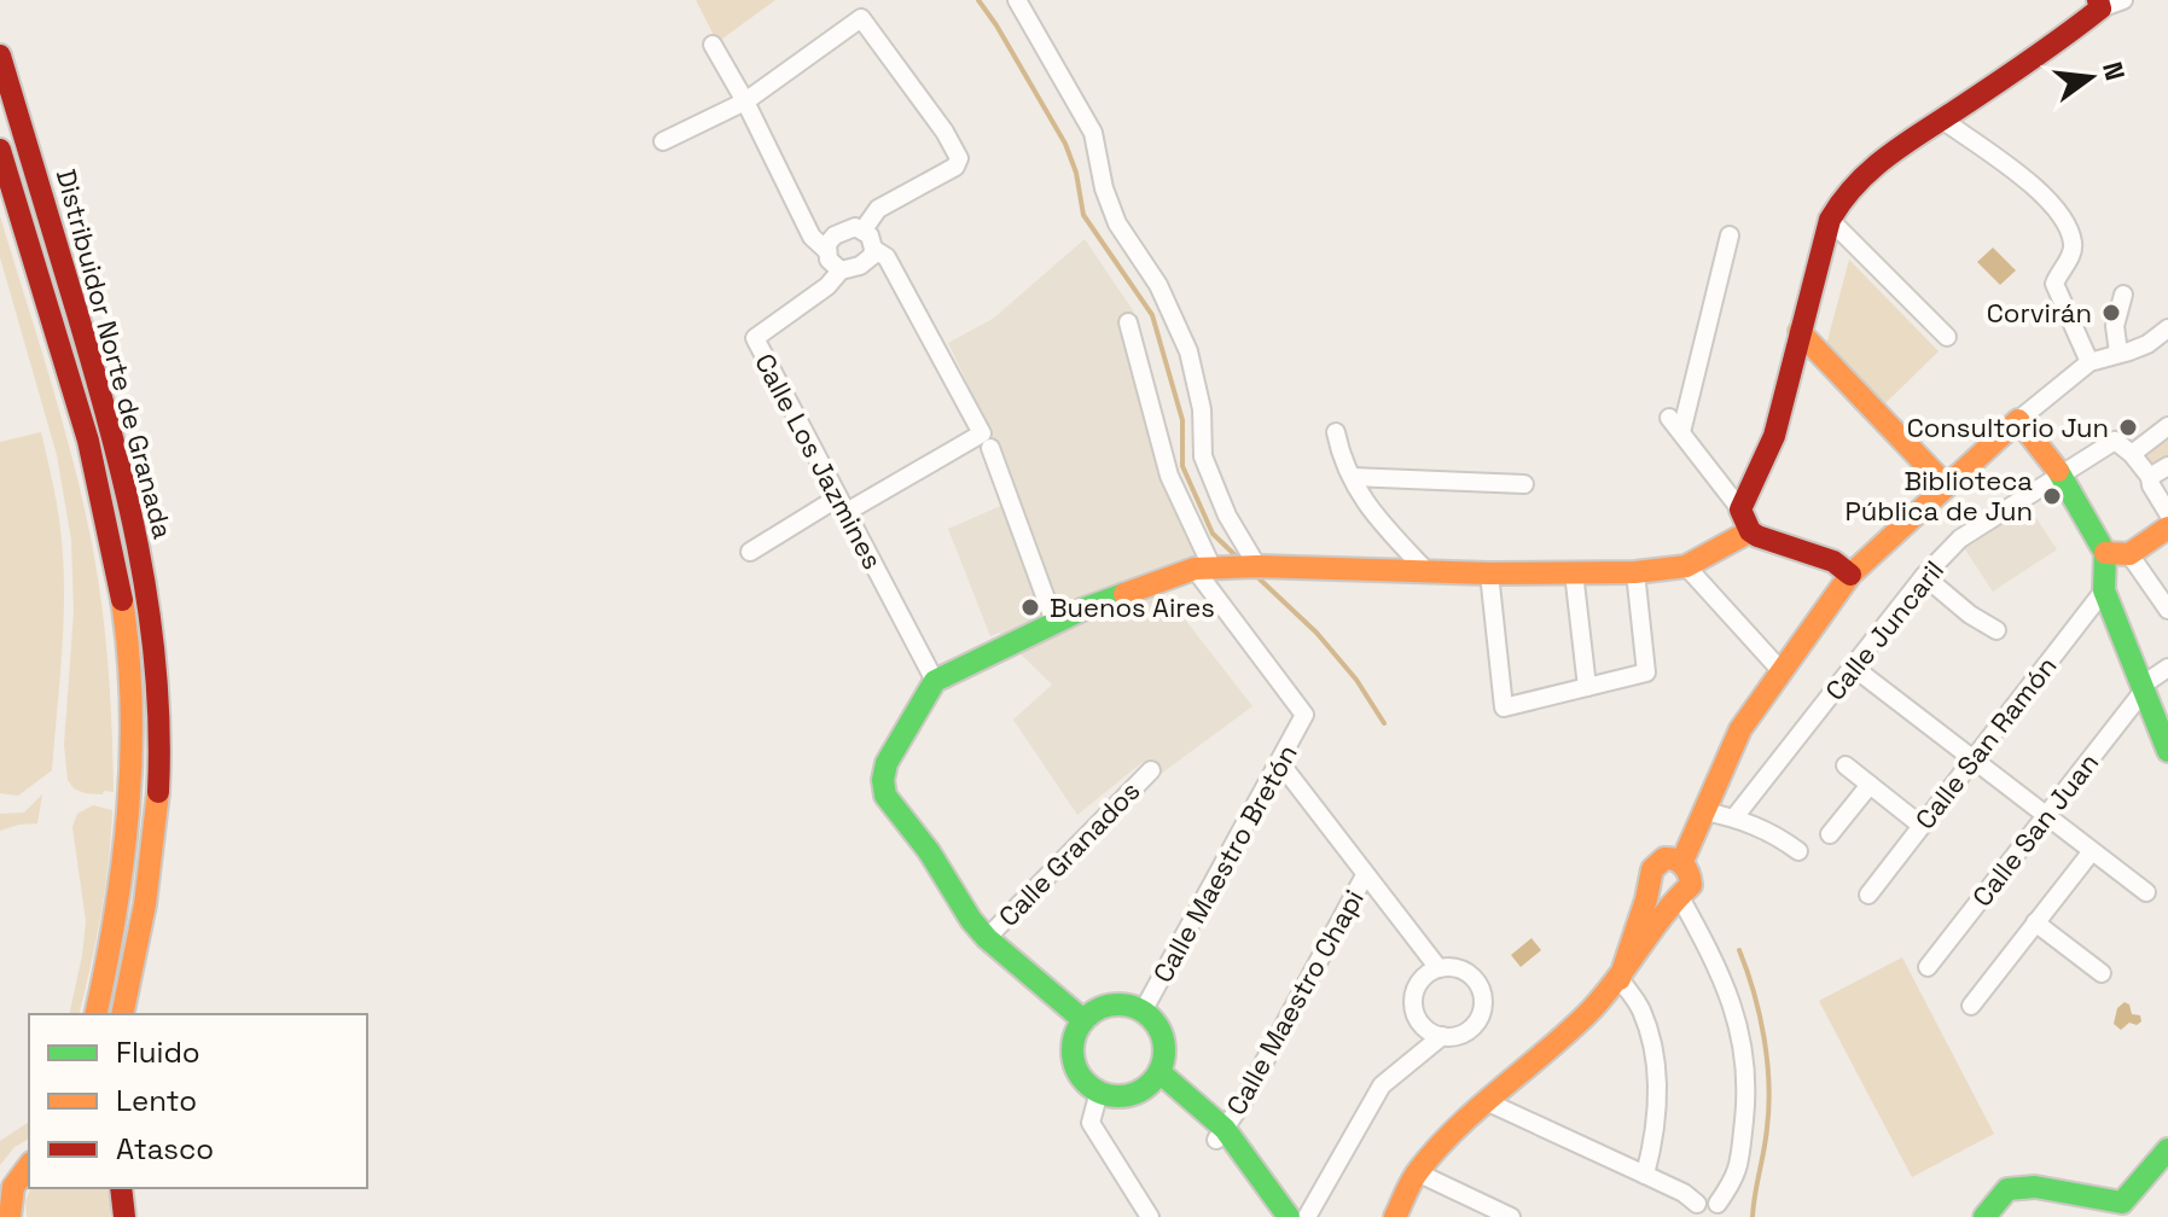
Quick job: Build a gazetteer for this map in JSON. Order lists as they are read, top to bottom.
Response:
{
  "streets": {
    "street": [
      "Distribuidor Norte de Granada",
      "Calle Los Jazmines",
      "Calle Juncaril",
      "Calle San Ramón",
      "Calle San Juan",
      "Calle Granados",
      "Calle Maestro Bretón",
      "Calle Maestro Chapi"
    ]
  },
  "places": [
    "Corvirán",
    "Consultorio Jun",
    "Biblioteca Pública de Jun",
    "Buenos Aires"
  ],
  "legend": ["Fluido", "Lento", "Atasco"],
  "north": "right"
}
